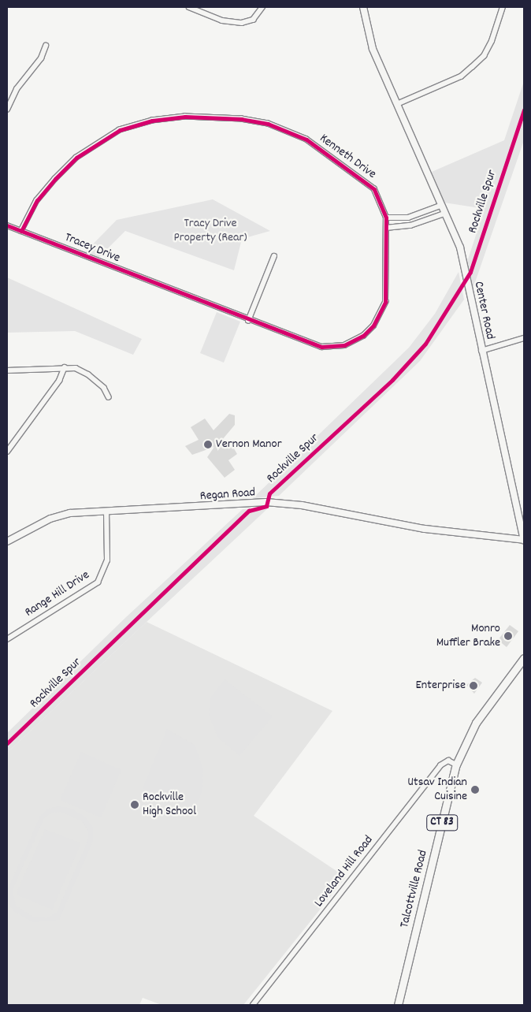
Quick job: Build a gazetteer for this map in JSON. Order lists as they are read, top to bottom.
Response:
{
  "streets": {
    "main road": ["CT 83", "Talcottville Road"],
    "street": [
      "Kenneth Drive",
      "Tracey Drive",
      "Center Road",
      "Regan Road",
      "Range Hill Drive",
      "Loveland Hill Road"
    ],
    "cycle path": ["Rockville Spur"]
  },
  "crossings": [
    ["Kenneth Drive", "Tracey Drive"],
    ["Center Road", "Regan Road"],
    ["Regan Road", "Range Hill Drive"],
    ["Loveland Hill Road", "Talcottville Road"]
  ],
  "parks": ["Tracy Drive Property (Rear)"],
  "places": [
    "Vernon Manor",
    "Monro Muffler Brake",
    "Enterprise",
    "Utsav Indian Cuisine",
    "Rockville High School"
  ]
}
